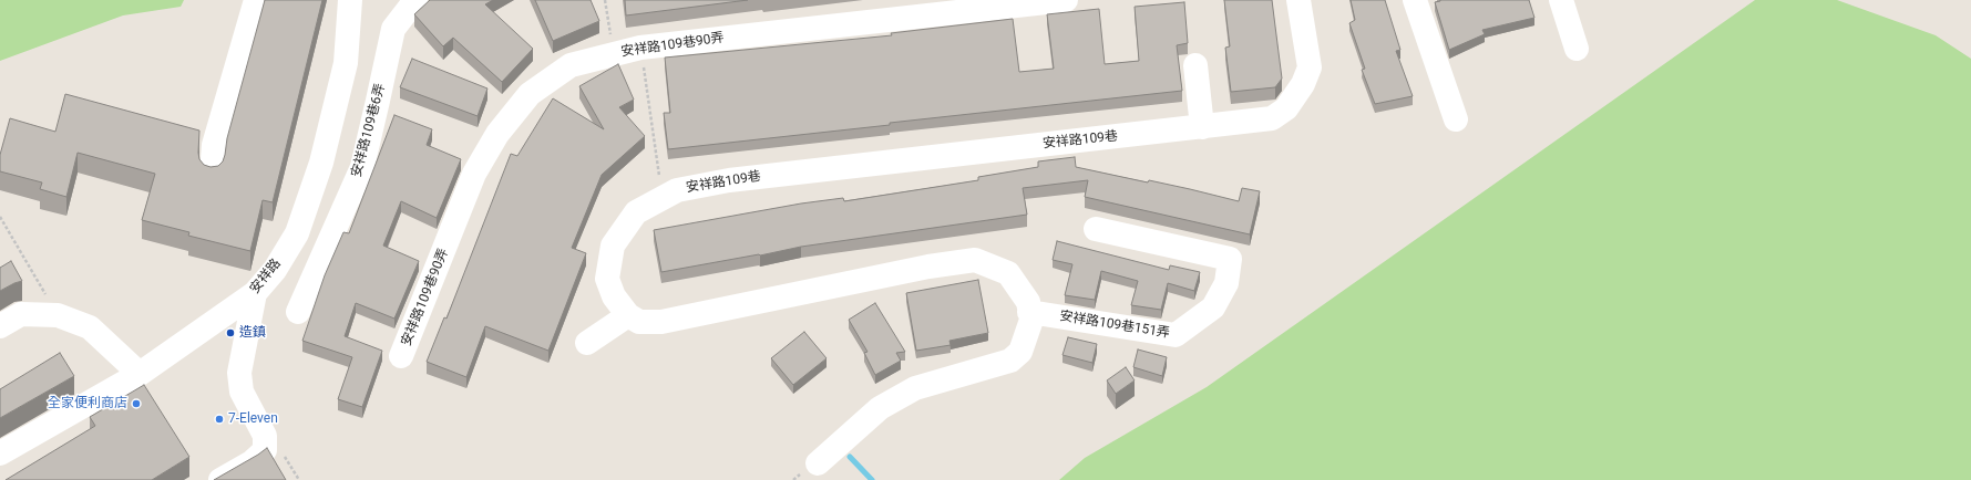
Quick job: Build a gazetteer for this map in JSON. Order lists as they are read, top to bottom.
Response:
{
  "streets": {
    "street": [
      "安祥路109巷90弄",
      "安祥路109巷6弄",
      "安祥路109巷",
      "安祥路",
      "安祥路109巷151弄"
    ]
  },
  "places": ["造鎮", "全家便利商店", "7-Eleven"]
}
